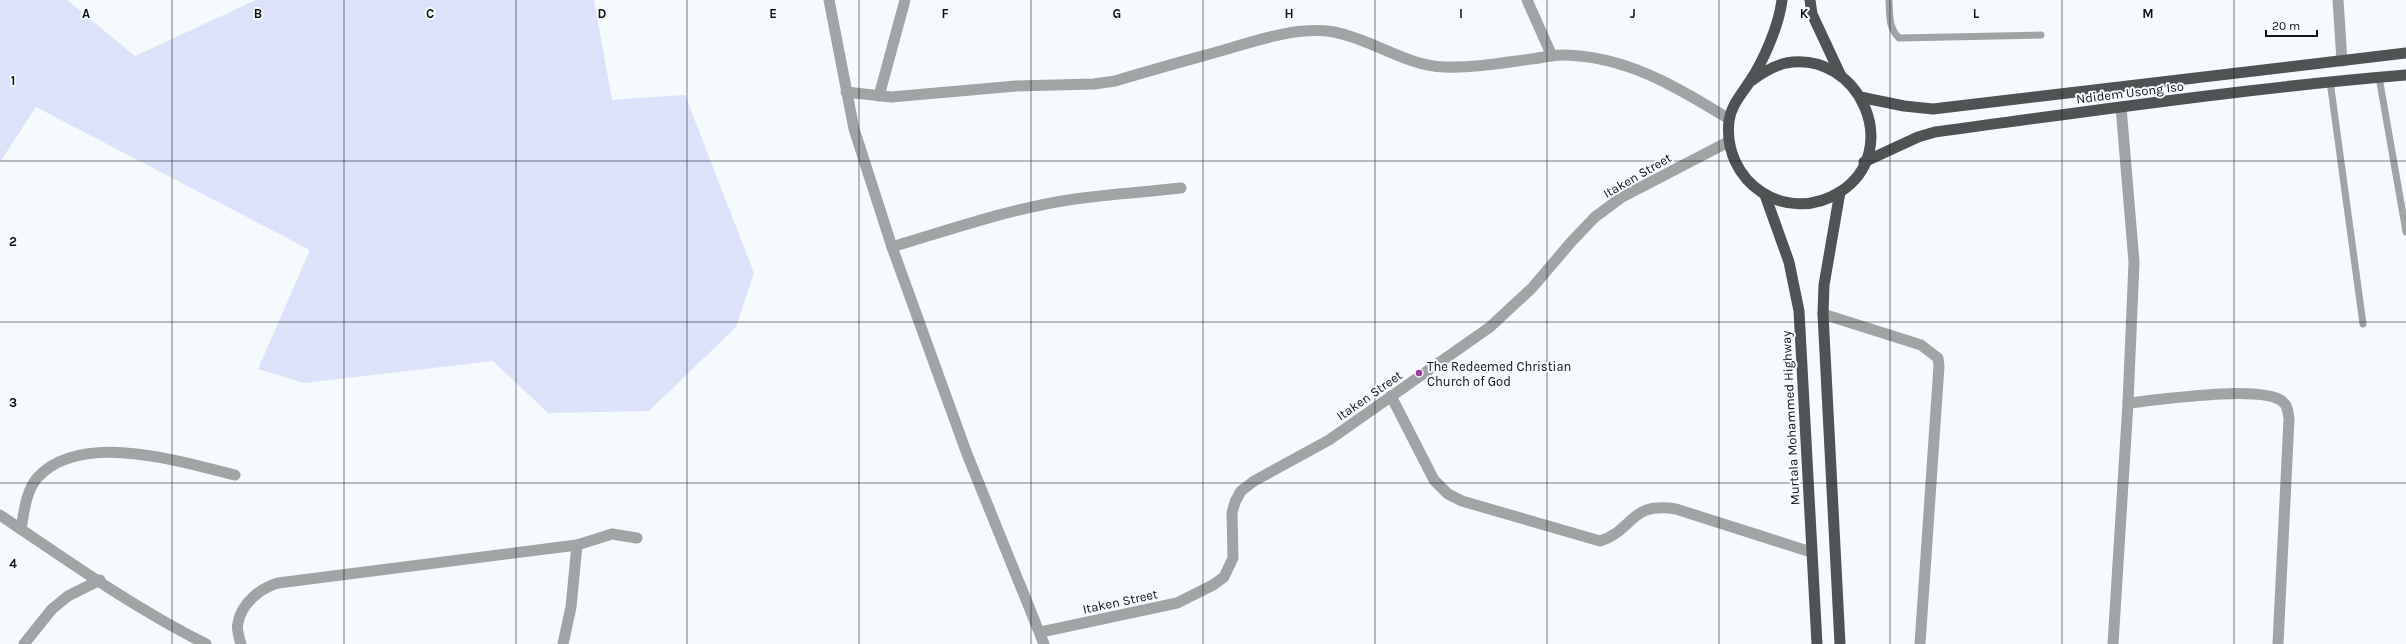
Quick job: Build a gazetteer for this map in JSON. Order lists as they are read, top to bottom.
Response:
{
  "streets": {
    "highway": ["Ndidem Usong Iso", "Murtala Mohammed Highway"],
    "street": ["Itaken Street"]
  },
  "crossings": [
    ["Ndidem Usong Iso", "Itaken Street"],
    ["Ndidem Usong Iso", "Murtala Mohammed Highway"],
    ["Itaken Street", "Murtala Mohammed Highway"]
  ],
  "places": ["The Redeemed Christian Church of God"],
  "scale_bar": "20 m",
  "grid": {
    "columns": [
      "A",
      "B",
      "C",
      "D",
      "E",
      "F",
      "G",
      "H",
      "I",
      "J",
      "K",
      "L",
      "M"
    ],
    "rows": [
      "1",
      "2",
      "3",
      "4"
    ]
  }
}
